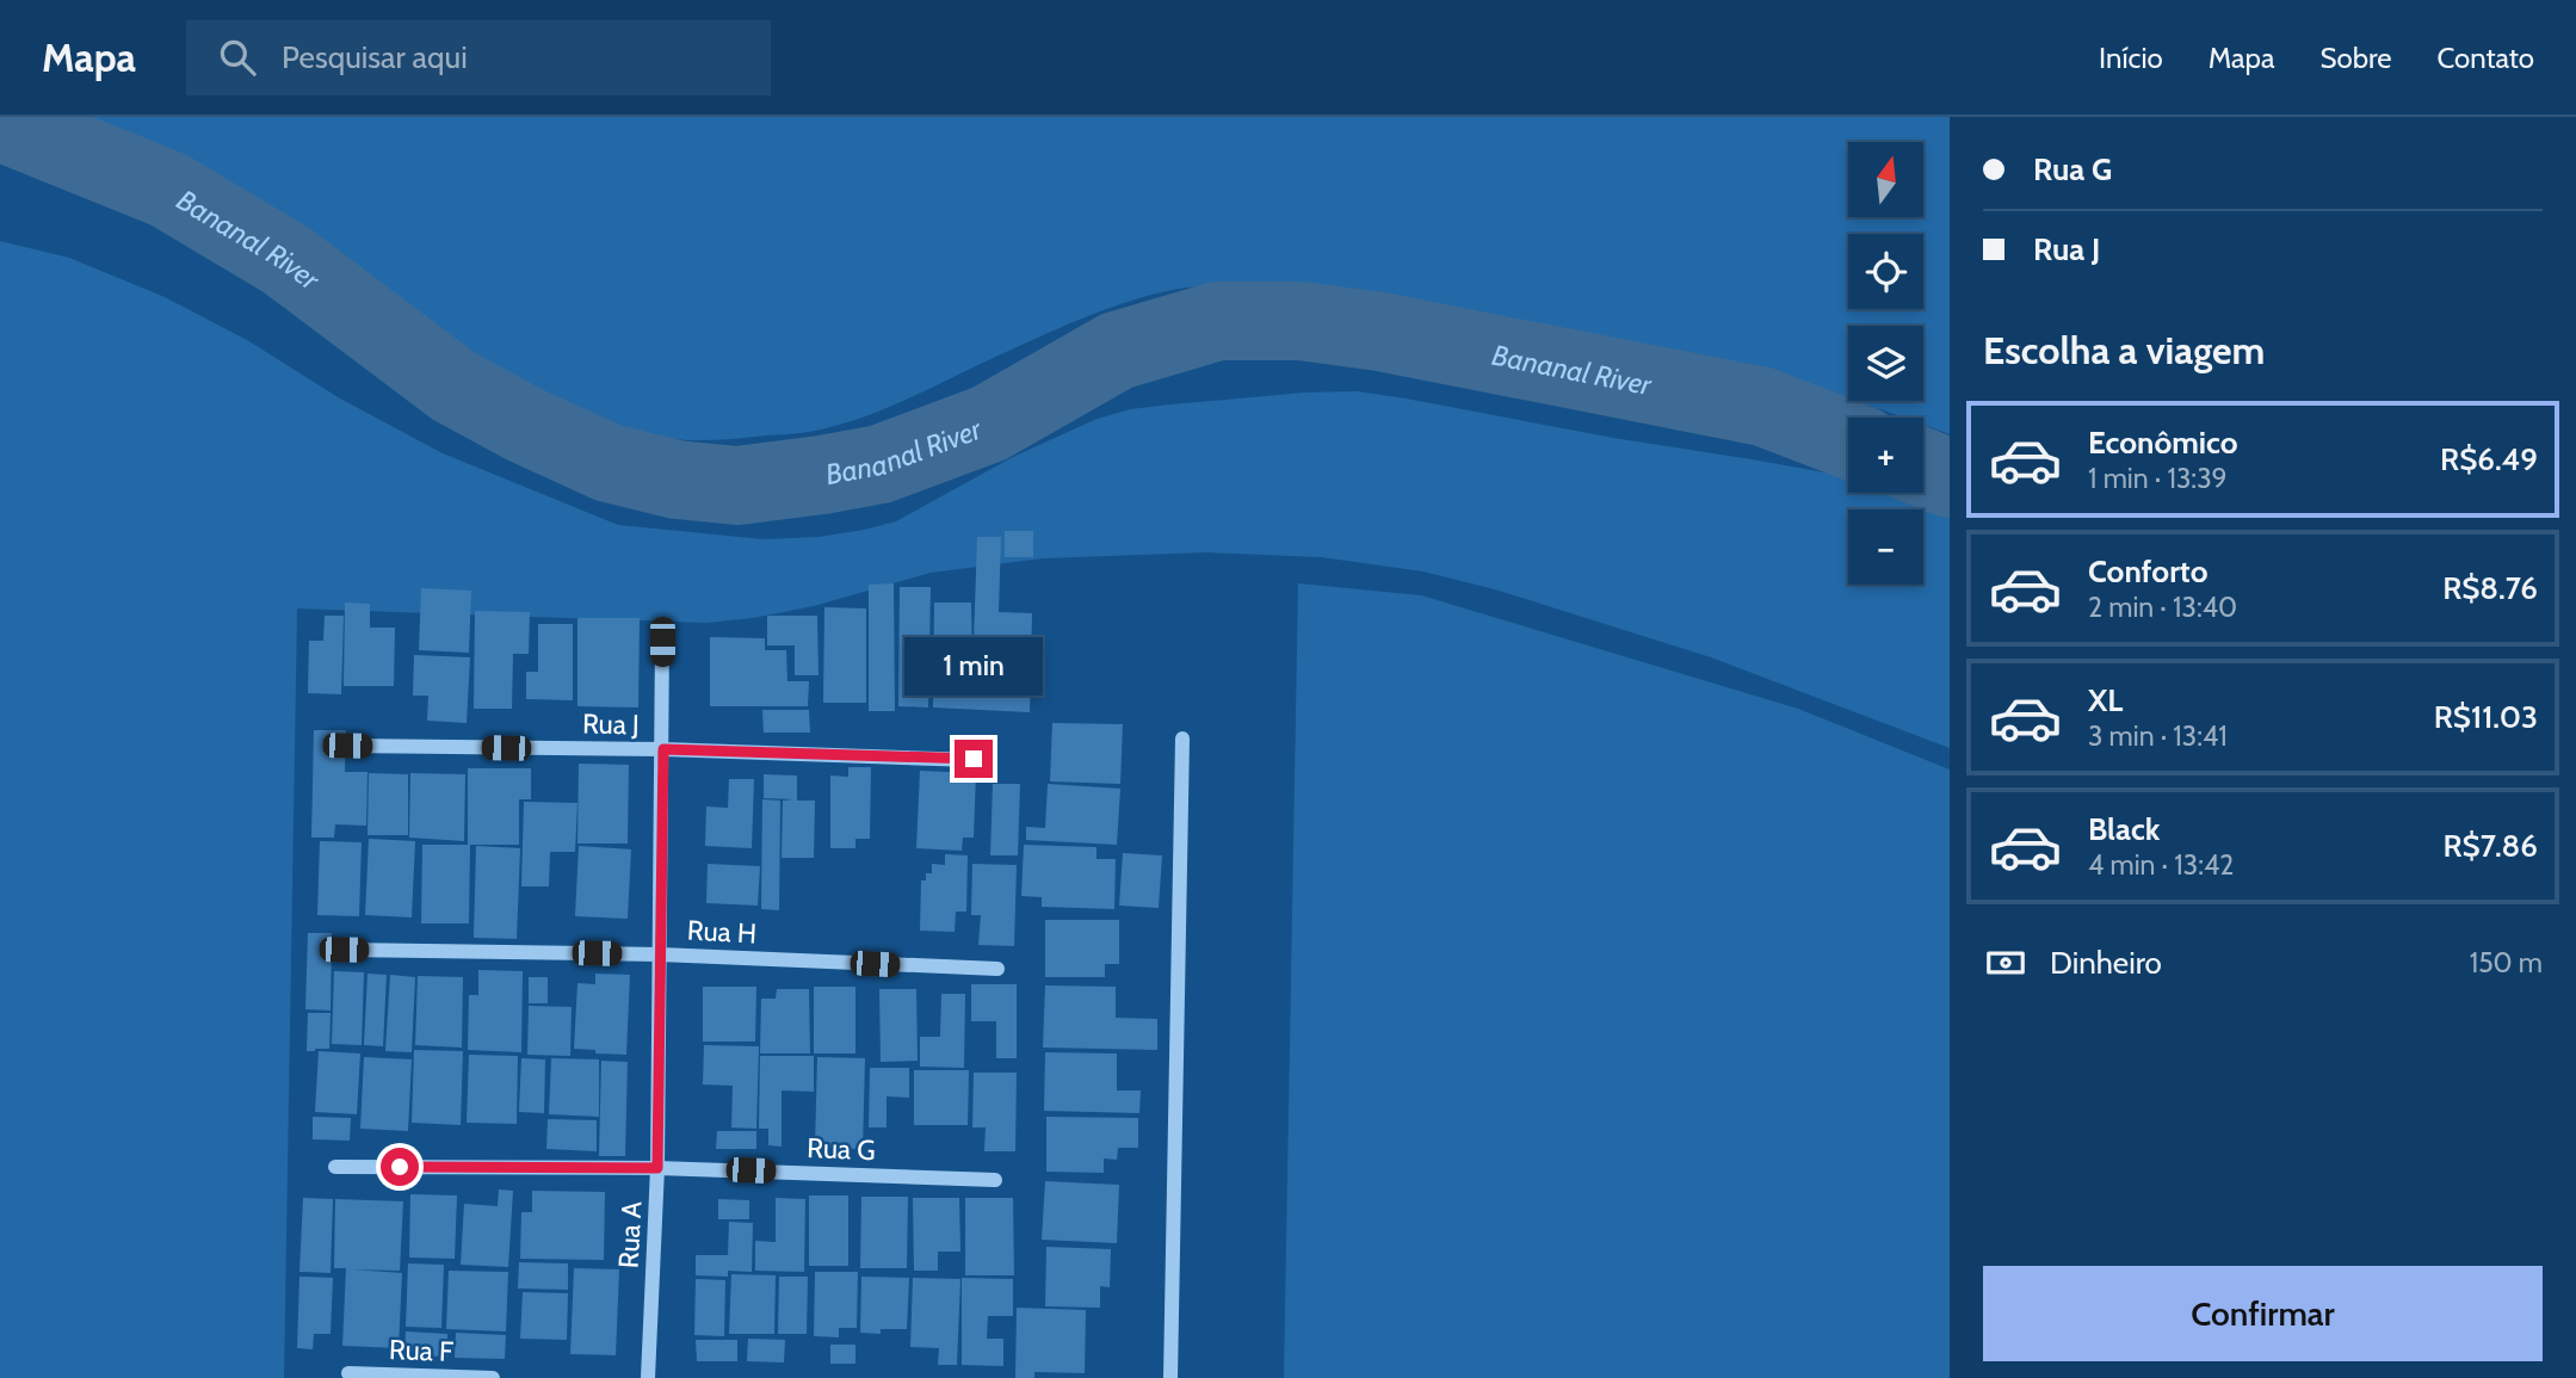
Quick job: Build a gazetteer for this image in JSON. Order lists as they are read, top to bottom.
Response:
{
  "streets": {
    "street": [
      "Rua J",
      "Rua H",
      "Rua G",
      "Rua A",
      "Rua F"
    ]
  },
  "crossings": [
    ["Rua J", "Rua A"],
    ["Rua H", "Rua A"],
    ["Rua G", "Rua A"]
  ],
  "water": ["Bananal River"],
  "north": "top",
  "page": {
    "header": "Mapa",
    "search": "Pesquisar aqui",
    "nav": [
      "Início",
      "Mapa",
      "Sobre",
      "Contato"
    ],
    "banner": ["Rua G", "Rua J"],
    "map_buttons": ["+", "−"],
    "heading": "Escolha a viagem",
    "list": [
      {
        "name": "Econômico",
        "note": "1 min · 13:39",
        "value": "R$6.49"
      },
      {
        "name": "Conforto",
        "note": "2 min · 13:40",
        "value": "R$8.76"
      },
      {
        "name": "XL",
        "note": "3 min · 13:41",
        "value": "R$11.03"
      },
      {
        "name": "Black",
        "note": "4 min · 13:42",
        "value": "R$7.86"
      }
    ],
    "bubble": "1 min",
    "pay": ["Dinheiro", "150 m"],
    "buttons": "Confirmar"
  }
}
